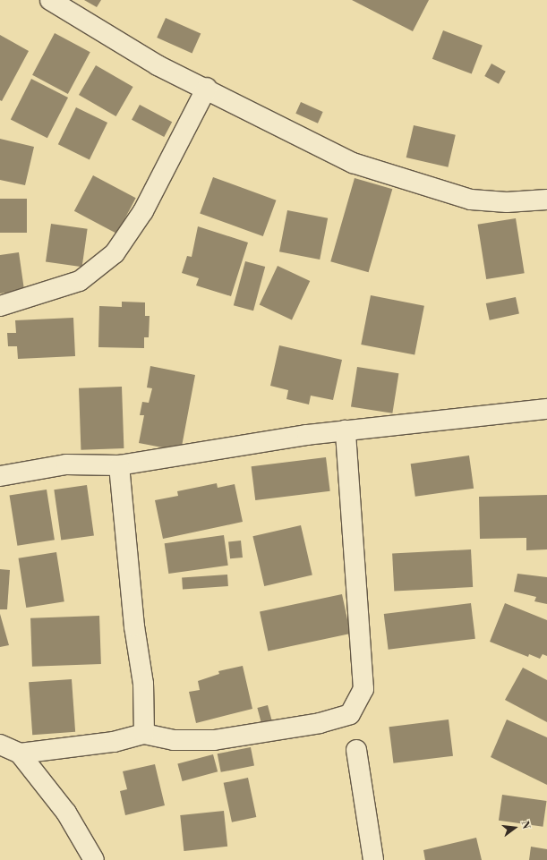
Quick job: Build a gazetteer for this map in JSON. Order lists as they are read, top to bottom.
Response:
{
  "north": "right"
}
